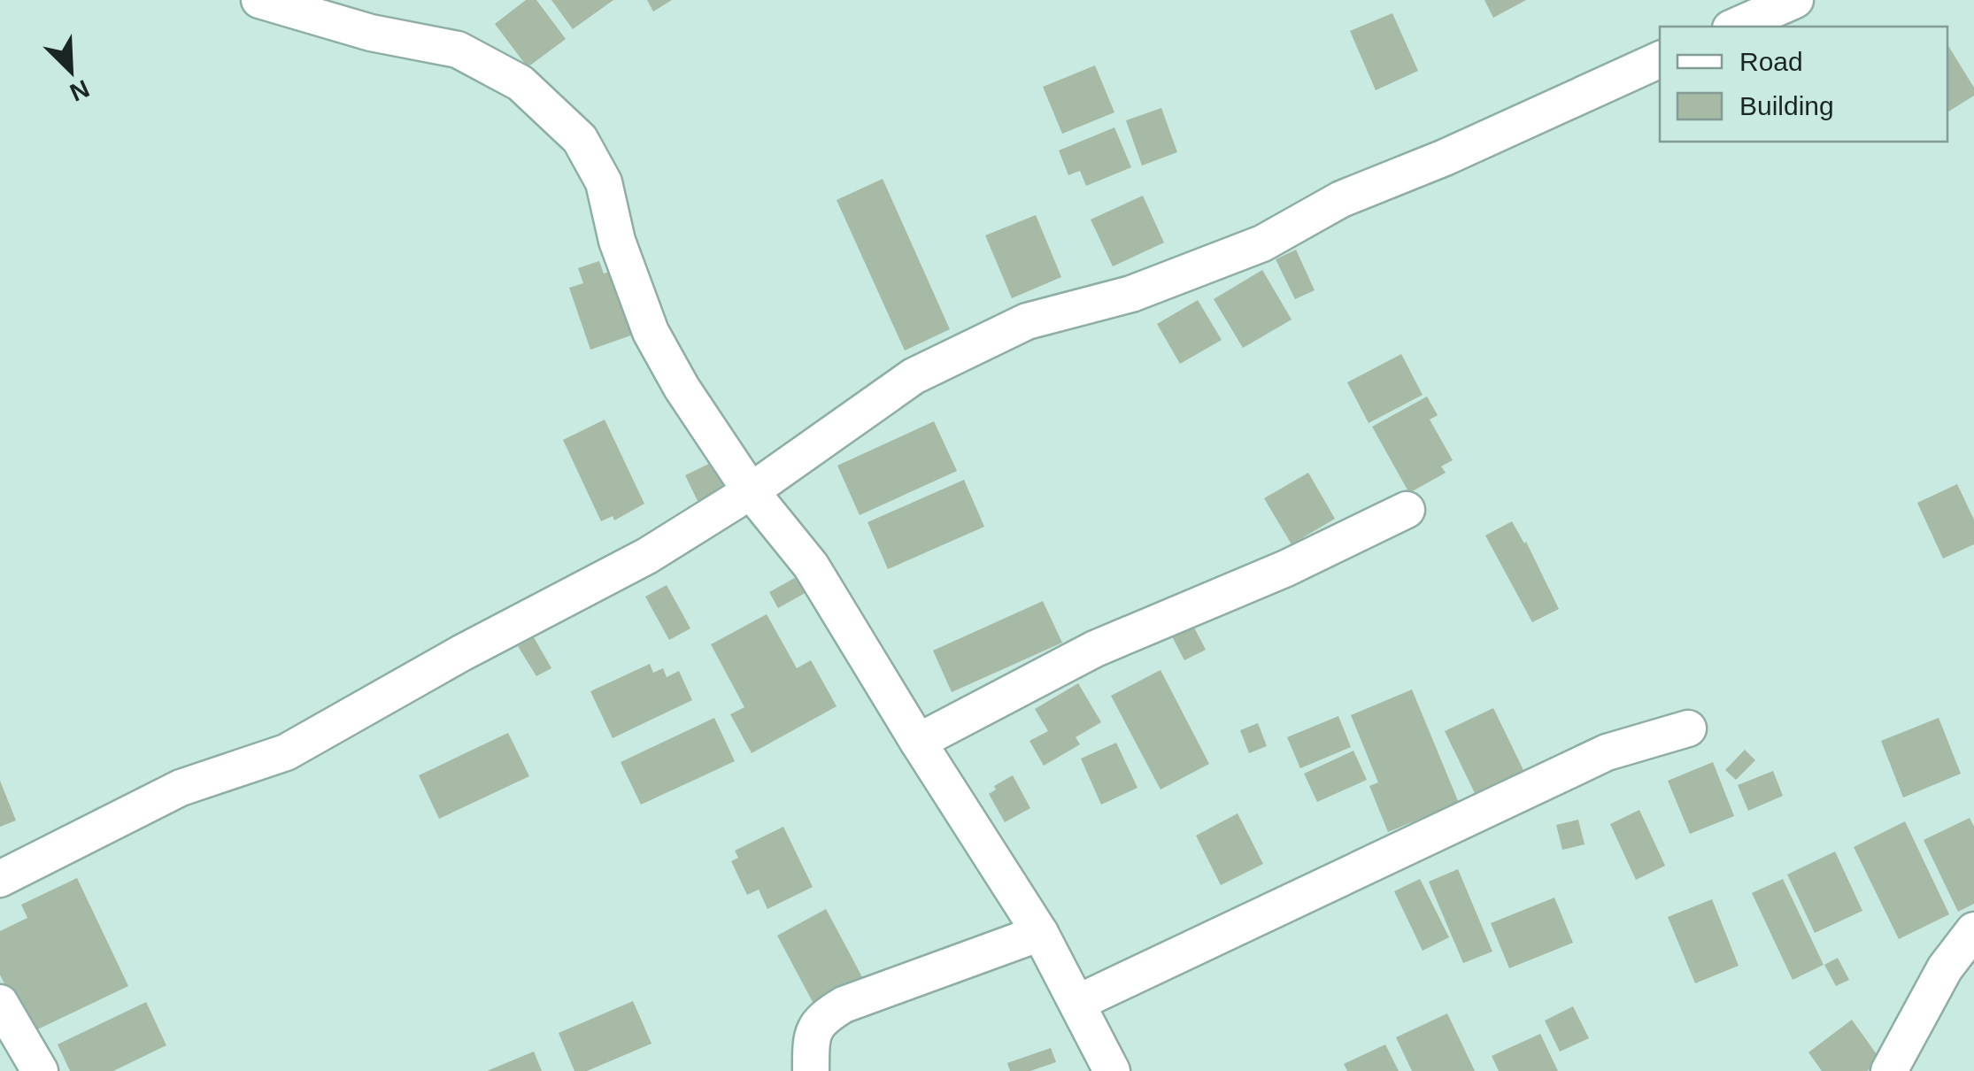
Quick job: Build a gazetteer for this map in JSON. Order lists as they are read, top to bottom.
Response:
{
  "legend": ["Road", "Building"],
  "north": "bottom right"
}
